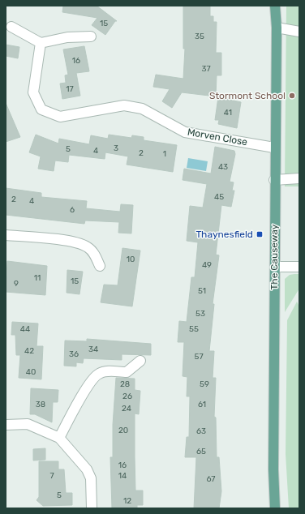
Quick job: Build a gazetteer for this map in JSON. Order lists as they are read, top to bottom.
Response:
{
  "streets": {
    "main road": ["The Causeway"],
    "street": ["Morven Close"]
  },
  "crossings": [
    ["Morven Close", "The Causeway"]
  ],
  "places": {
    "other": ["Stormont School"],
    "transit": ["Thaynesfield"]
  },
  "house_numbers": [
    "15",
    "35",
    "16",
    "37",
    "17",
    "41",
    "3",
    "5",
    "4",
    "2",
    "1",
    "43",
    "45",
    "2",
    "4",
    "6",
    "10",
    "49",
    "11",
    "15",
    "9",
    "51",
    "53",
    "44",
    "55",
    "34",
    "42",
    "36",
    "57",
    "40",
    "28",
    "59",
    "26",
    "38",
    "61",
    "24",
    "20",
    "63",
    "65",
    "16",
    "7",
    "14",
    "67",
    "5",
    "12"
  ]
}
